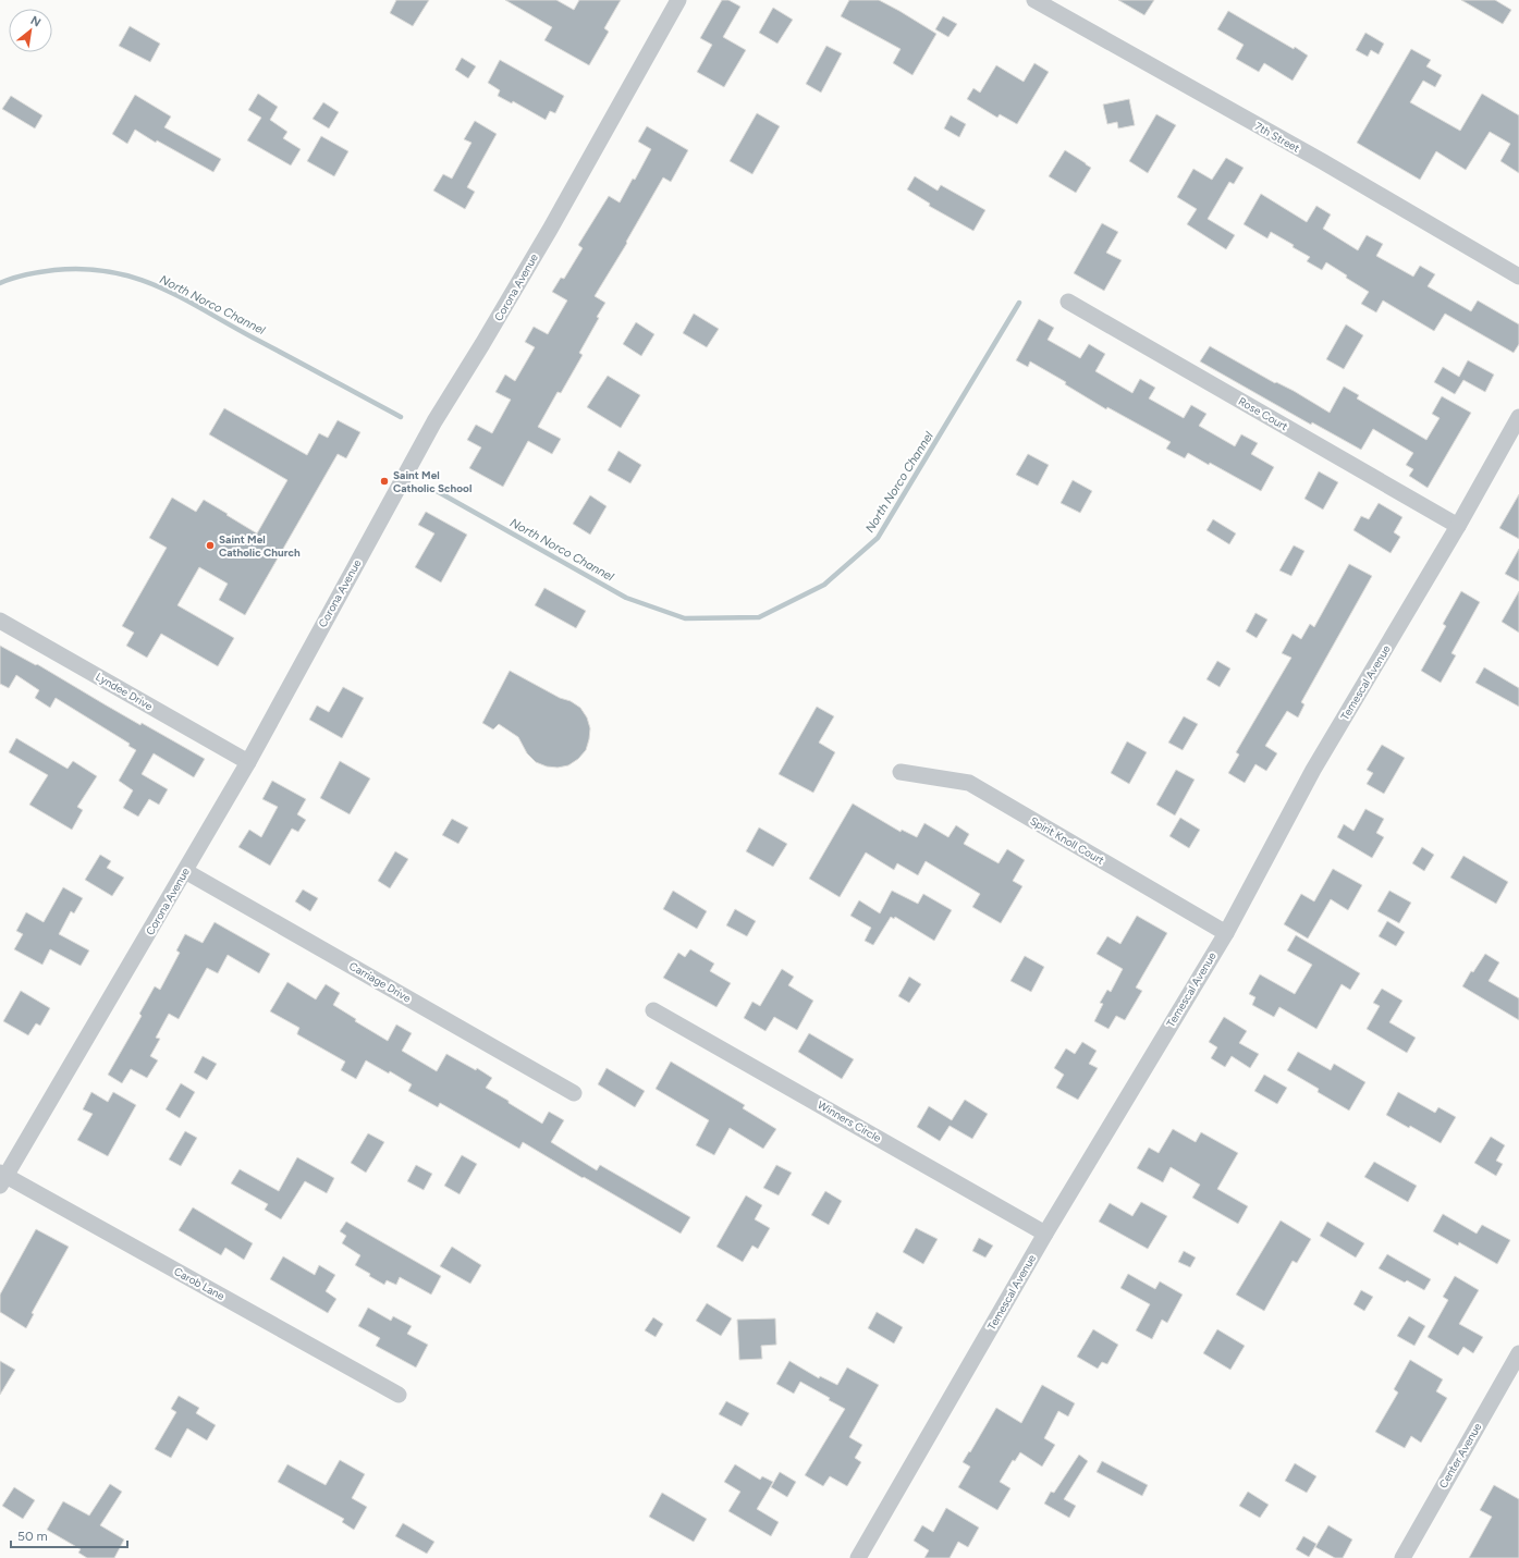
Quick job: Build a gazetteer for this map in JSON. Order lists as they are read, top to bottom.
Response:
{
  "streets": {
    "street": [
      "7th Street",
      "Corona Avenue",
      "Rose Court",
      "Temescal Avenue",
      "Lyndee Drive",
      "Spirit Knoll Court",
      "Carriage Drive",
      "Winners Circle",
      "Carob Lane",
      "Center Avenue"
    ]
  },
  "crossings": [
    ["Corona Avenue", "Lyndee Drive"],
    ["Corona Avenue", "Carriage Drive"],
    ["Corona Avenue", "Carob Lane"],
    ["Rose Court", "Temescal Avenue"],
    ["Temescal Avenue", "Spirit Knoll Court"],
    ["Temescal Avenue", "Winners Circle"]
  ],
  "water": ["North Norco Channel"],
  "places": ["Saint Mel Catholic School", "Saint Mel Catholic Church"],
  "scale_bar": "50 m",
  "north": "top right"
}
